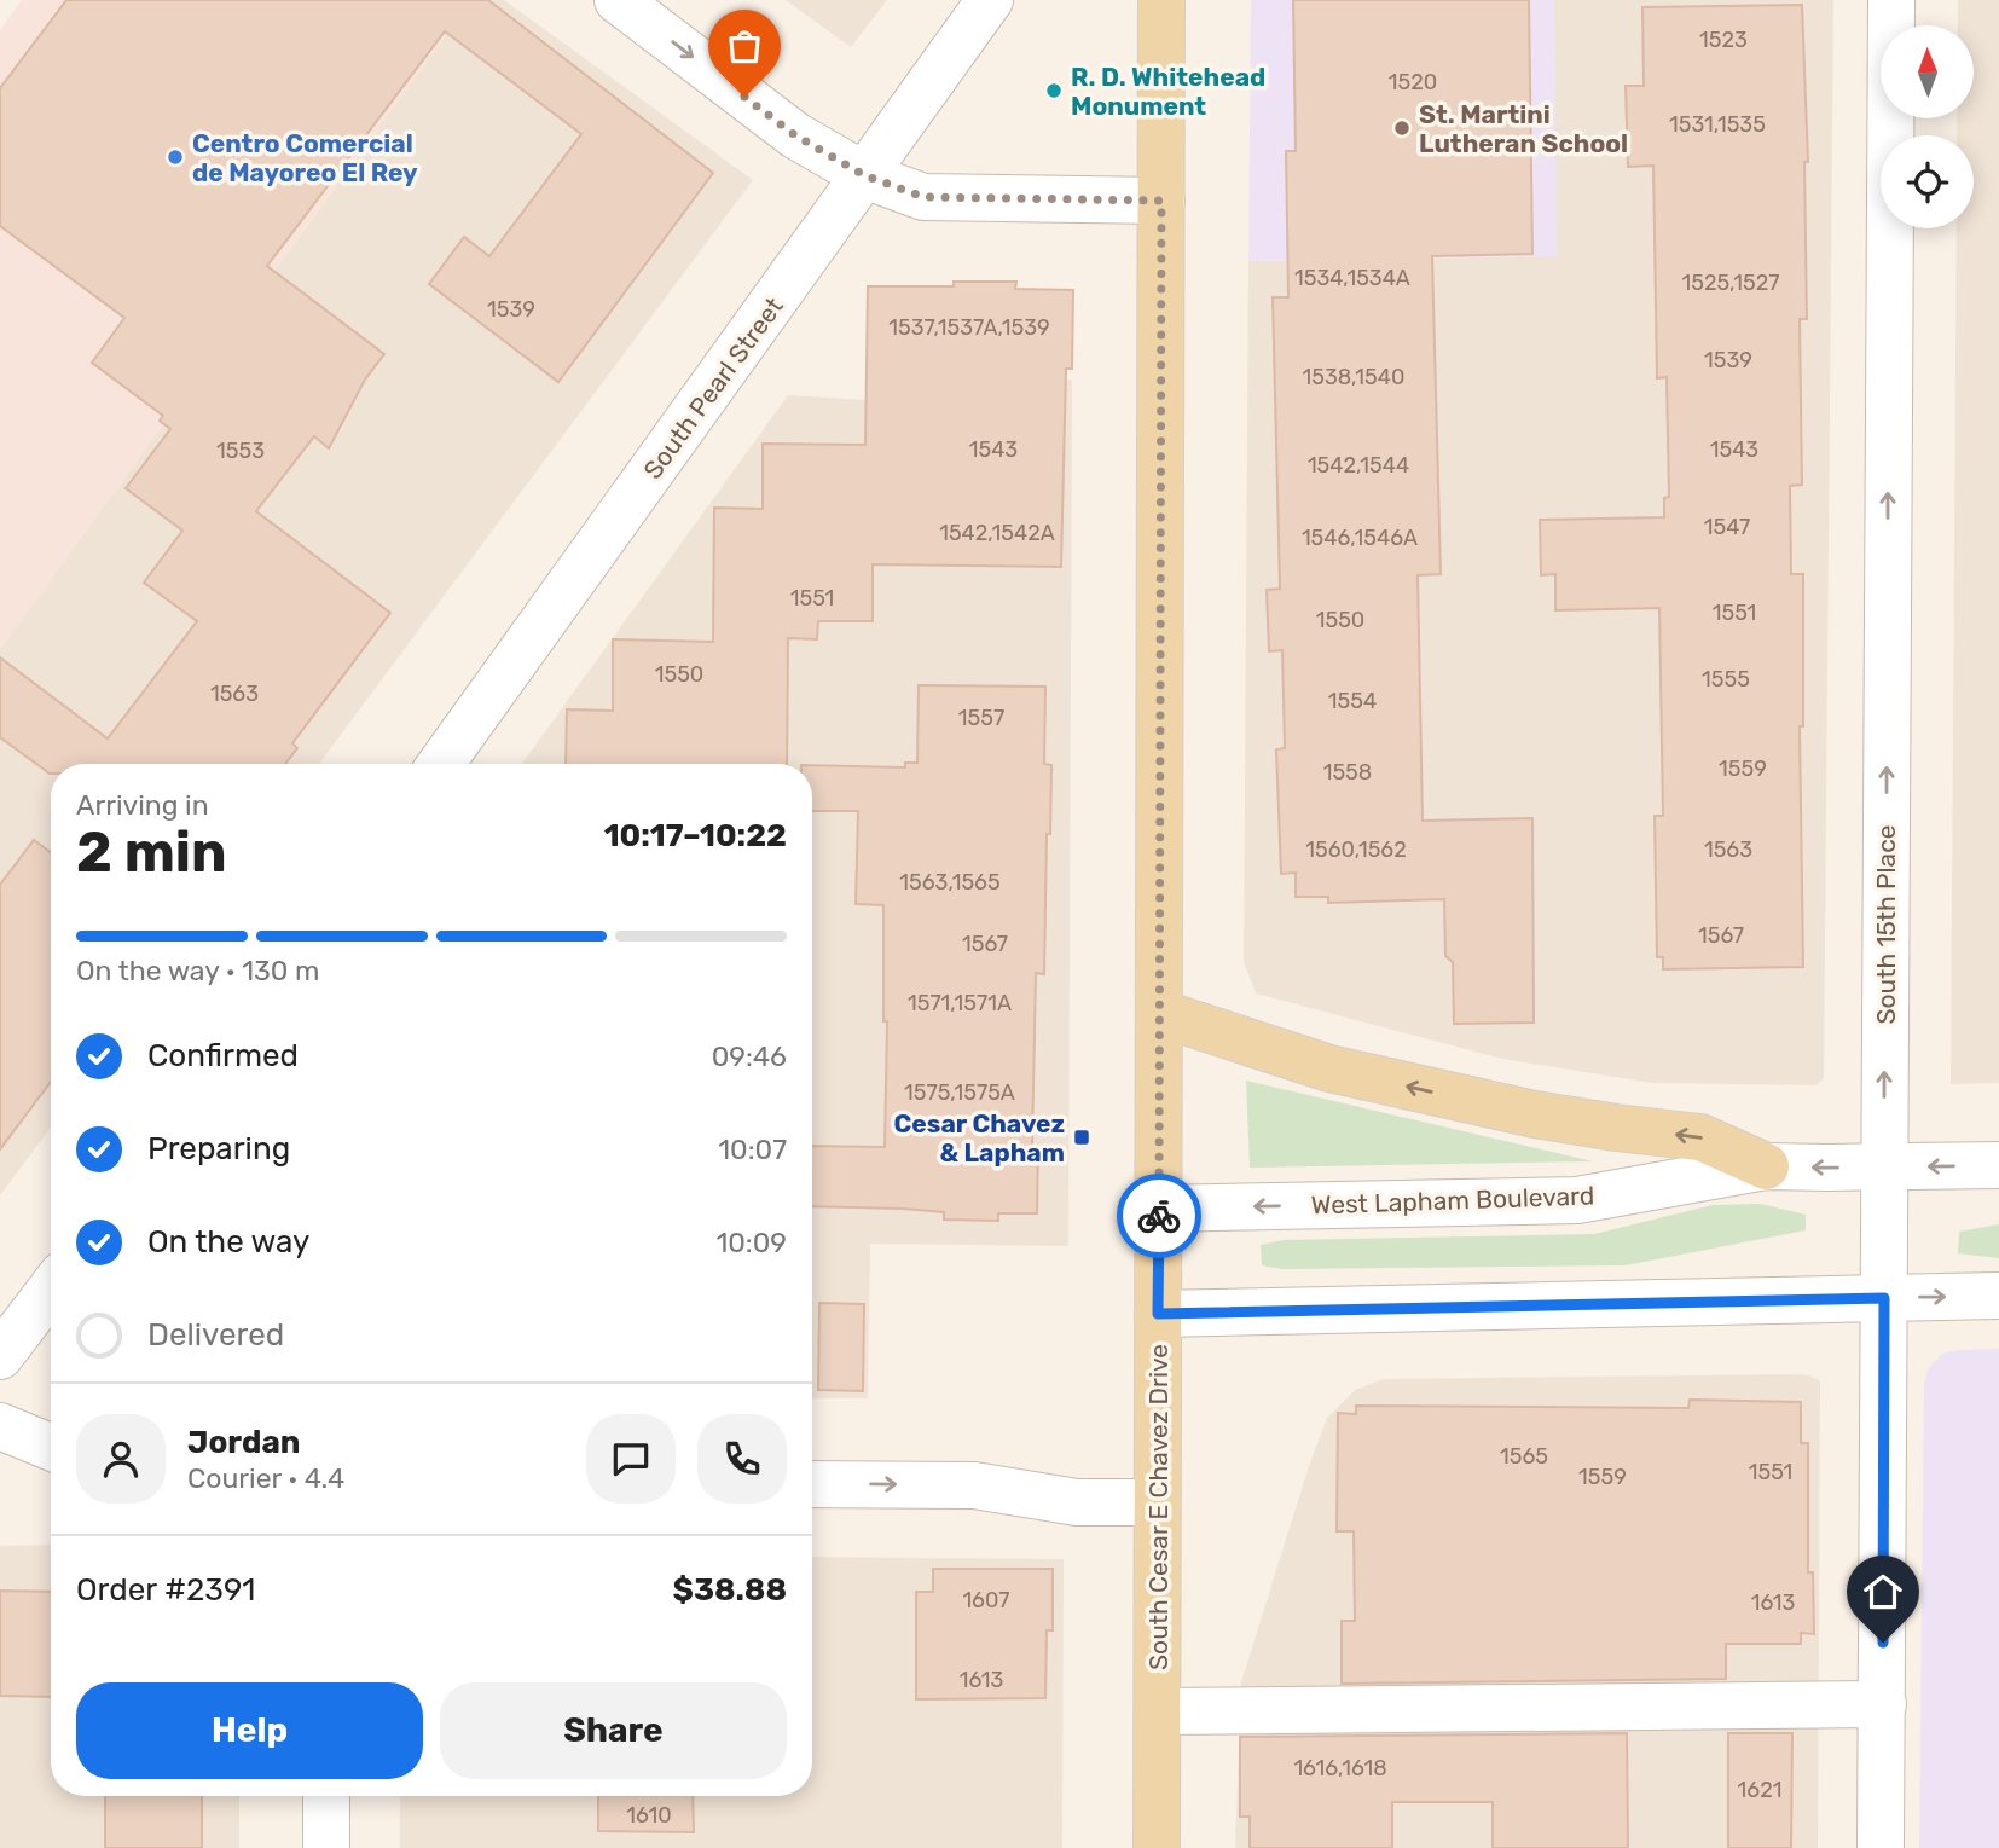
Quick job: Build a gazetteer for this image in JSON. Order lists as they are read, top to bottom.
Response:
{
  "streets": {
    "main road": ["South Cesar E Chavez Drive"],
    "street": ["South Pearl Street", "South 15th Place", "West Lapham Boulevard"]
  },
  "crossings": [
    ["South 15th Place", "West Lapham Boulevard"],
    ["West Lapham Boulevard", "South Cesar E Chavez Drive"]
  ],
  "one_way": ["South 15th Place"],
  "places": {
    "other": ["R. D. Whitehead Monument", "St. Martini Lutheran School", "Centro Comercial de Mayoreo El Rey"],
    "transit": ["Cesar Chavez & Lapham"]
  },
  "house_numbers": [
    "1523",
    "1520",
    "1531,1535",
    "1534,1534A",
    "1525,1527",
    "1539",
    "1537,1537A,1539",
    "1539",
    "1538,1540",
    "1543",
    "1543",
    "1553",
    "1542,1544",
    "1547",
    "1542,1542A",
    "1546,1546A",
    "1551",
    "1551",
    "1550",
    "1550",
    "1555",
    "1563",
    "1554",
    "1557",
    "1559",
    "1558",
    "1560,1562",
    "1563",
    "1563,1565",
    "1567",
    "1567",
    "1571,1571A",
    "1575,1575A",
    "1565",
    "1551",
    "1559",
    "1607",
    "1613",
    "1613",
    "1616,1618",
    "1621",
    "1610"
  ],
  "north": "top",
  "page": {
    "heading": ["2 min", "Arriving in", "10:17–10:22"],
    "panel": [
      "Jordan",
      "Courier · 4.4",
      "Order #2391",
      "$38.88"
    ],
    "bar": "On the way · 130 m",
    "list": [
      ["Confirmed", "09:46"],
      ["Preparing", "10:07"],
      ["On the way", "10:09"],
      "Delivered"
    ],
    "buttons": ["Help", "Share"]
  }
}
